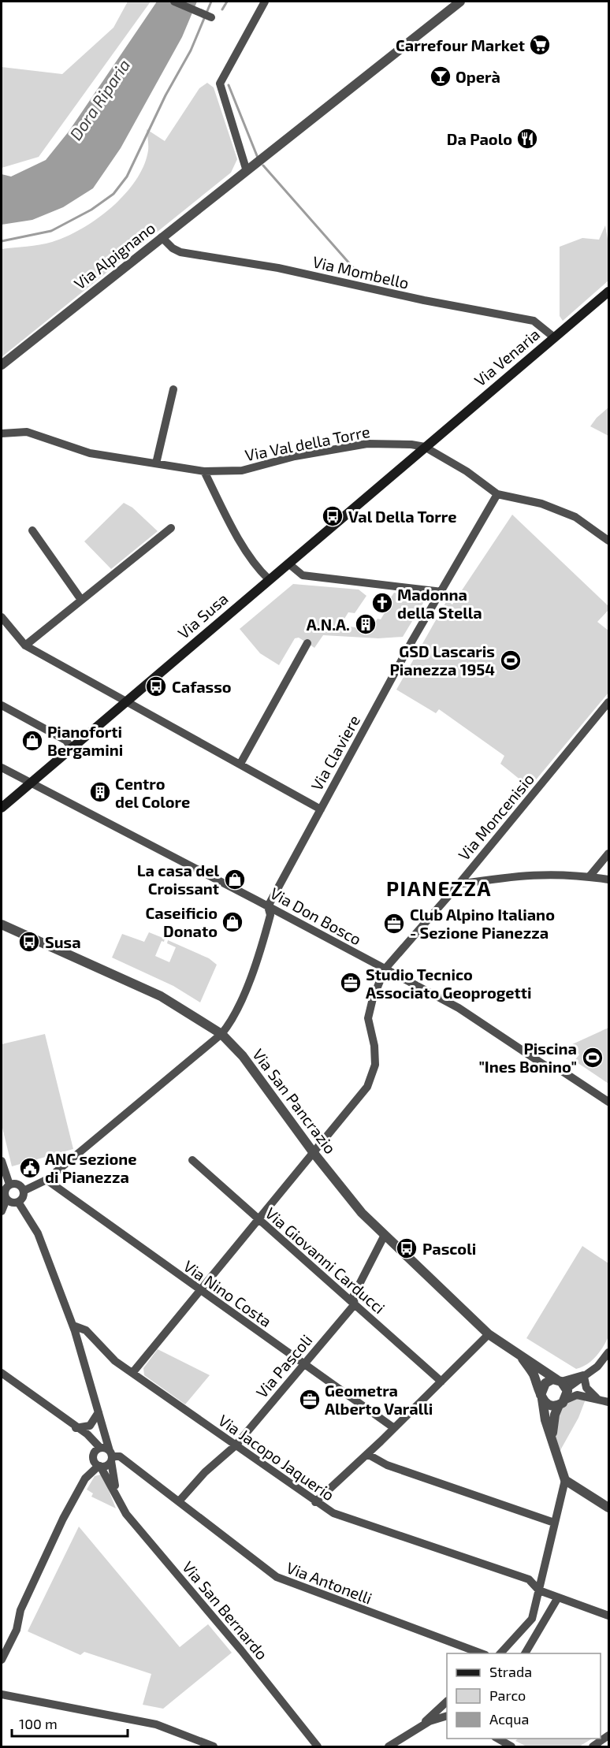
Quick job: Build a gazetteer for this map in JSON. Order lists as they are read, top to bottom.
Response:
{
  "streets": {
    "main road": ["Via Venaria", "Via Susa"],
    "street": [
      "Via Alpignano",
      "Via Mombello",
      "Via Val della Torre",
      "Via Claviere",
      "Via Moncenisio",
      "Via Don Bosco",
      "Via San Pancrazio",
      "Via Giovanni Carducci",
      "Via Nino Costa",
      "Via Pascoli",
      "Via Jacopo Jaquerio",
      "Via Antonelli",
      "Via San Bernardo"
    ]
  },
  "crossings": [
    ["Via Alpignano", "Via Mombello"],
    ["Via Mombello", "Via Venaria"],
    ["Via Venaria", "Via Val della Torre"],
    ["Via Venaria", "Via Susa"],
    ["Via Val della Torre", "Via Susa"],
    ["Via Val della Torre", "Via Claviere"],
    ["Via Susa", "Via Don Bosco"],
    ["Via Claviere", "Via Don Bosco"],
    ["Via Claviere", "Via San Pancrazio"],
    ["Via Claviere", "Via Nino Costa"],
    ["Via Moncenisio", "Via Don Bosco"],
    ["Via Moncenisio", "Via San Pancrazio"],
    ["Via Moncenisio", "Via Giovanni Carducci"],
    ["Via Moncenisio", "Via Nino Costa"],
    ["Via Moncenisio", "Via Jacopo Jaquerio"],
    ["Via San Pancrazio", "Via Pascoli"],
    ["Via Giovanni Carducci", "Via Pascoli"],
    ["Via Nino Costa", "Via Pascoli"],
    ["Via Pascoli", "Via Jacopo Jaquerio"],
    ["Via Pascoli", "Via Antonelli"],
    ["Via Antonelli", "Via San Bernardo"]
  ],
  "districts": ["PIANEZZA"],
  "water": ["Dora Riparia"],
  "places": {
    "supermarket": ["Carrefour Market"],
    "bar": ["Operà"],
    "restaurant": ["Da Paolo"],
    "bus stop": [
      "Val Della Torre",
      "Cafasso",
      "Susa",
      "Pascoli"
    ],
    "church": ["Madonna della Stella"],
    "building": ["A.N.A.", "Centro del Colore"],
    "sports": ["GSD Lascaris Pianezza 1954", "Piscina \"Ines Bonino\""],
    "shop": ["Pianoforti Bergamini", "La casa del Croissant", "Caseificio Donato"],
    "office": ["Club Alpino Italiano - Sezione Pianezza", "Studio Tecnico Associato Geoprogetti", "Geometra Alberto Varalli"],
    "public building": ["ANC sezione di Pianezza"]
  },
  "legend": ["Strada", "Parco", "Acqua"],
  "scale_bar": "100 m"
}
